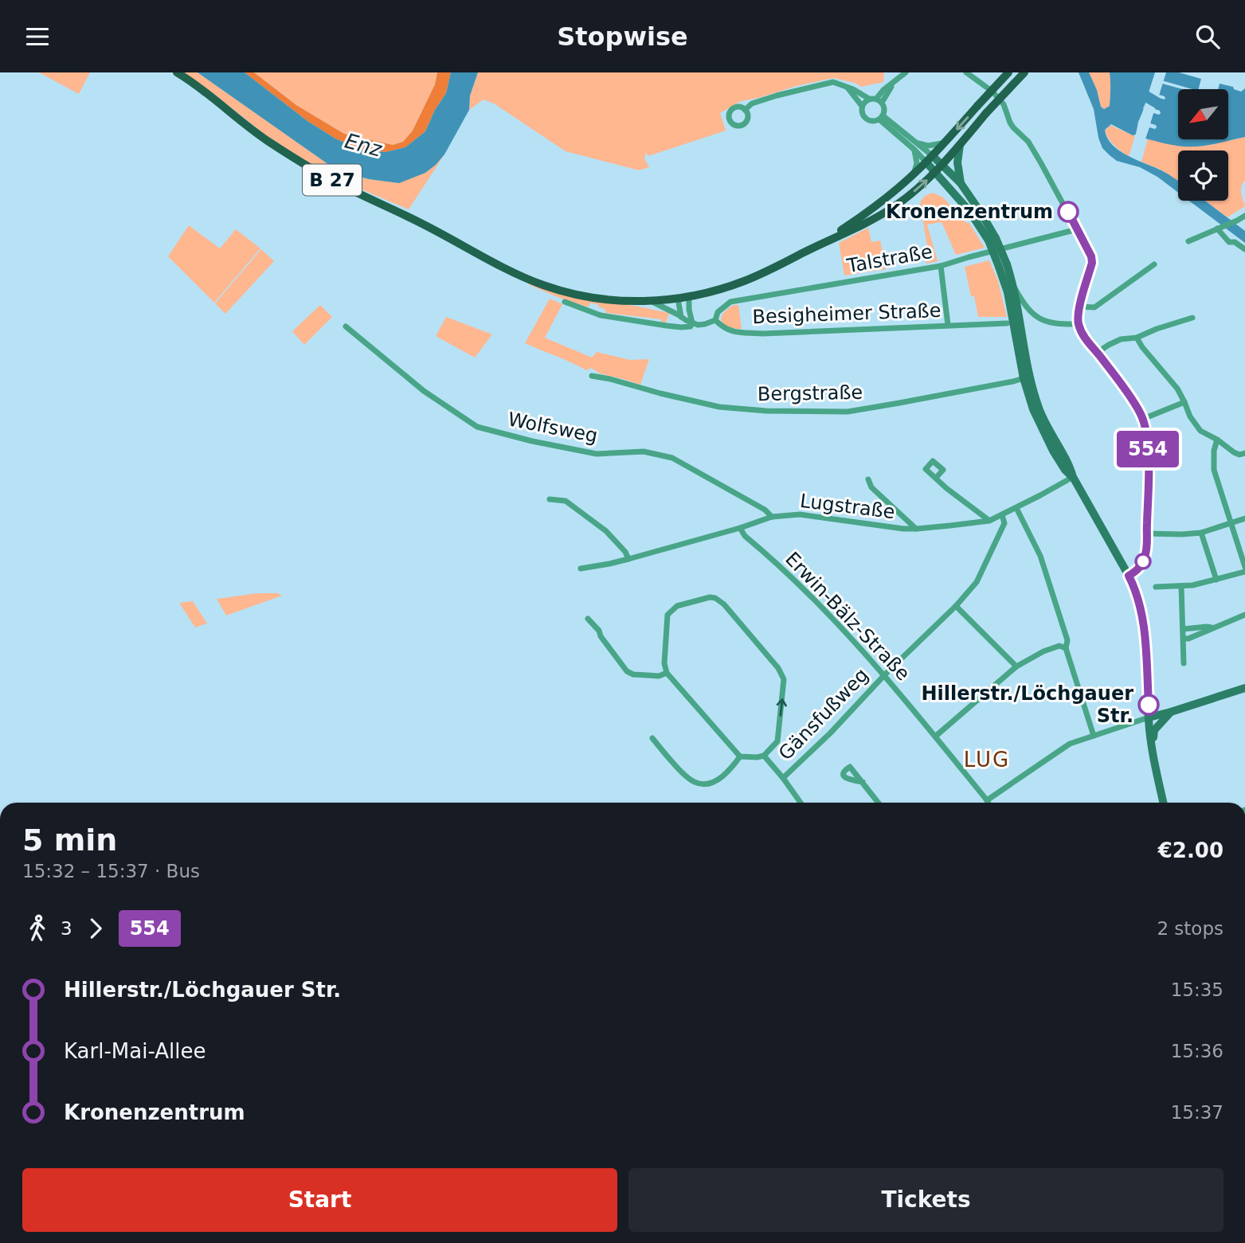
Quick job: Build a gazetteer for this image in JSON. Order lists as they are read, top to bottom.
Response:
{
  "streets": {
    "main road": ["B 27"],
    "street": [
      "Talstraße",
      "Besigheimer Straße",
      "Bergstraße",
      "Wolfsweg",
      "Lugstraße",
      "Erwin-Bälz-Straße",
      "Gänsfußweg"
    ]
  },
  "crossings": [
    ["Talstraße", "Besigheimer Straße"],
    ["Wolfsweg", "Lugstraße"],
    ["Lugstraße", "Erwin-Bälz-Straße"],
    ["Lugstraße", "Gänsfußweg"],
    ["Erwin-Bälz-Straße", "Gänsfußweg"]
  ],
  "districts": ["LUG"],
  "water": ["Enz"],
  "places": ["Kronenzentrum", "Hillerstr./Löchgauer Str."],
  "lines": ["bus line 554"],
  "north": "bottom left",
  "page": {
    "header": "Stopwise",
    "on_map": "554",
    "heading": ["5 min", "15:32 – 15:37 · Bus", "€2.00"],
    "legs": ["3", "554", "2 stops"],
    "list": [
      {
        "name": "Hillerstr./Löchgauer Str.",
        "value": "15:35"
      },
      {
        "name": "Karl-Mai-Allee",
        "value": "15:36"
      },
      {
        "name": "Kronenzentrum",
        "value": "15:37"
      }
    ],
    "buttons": ["Start", "Tickets"]
  }
}
